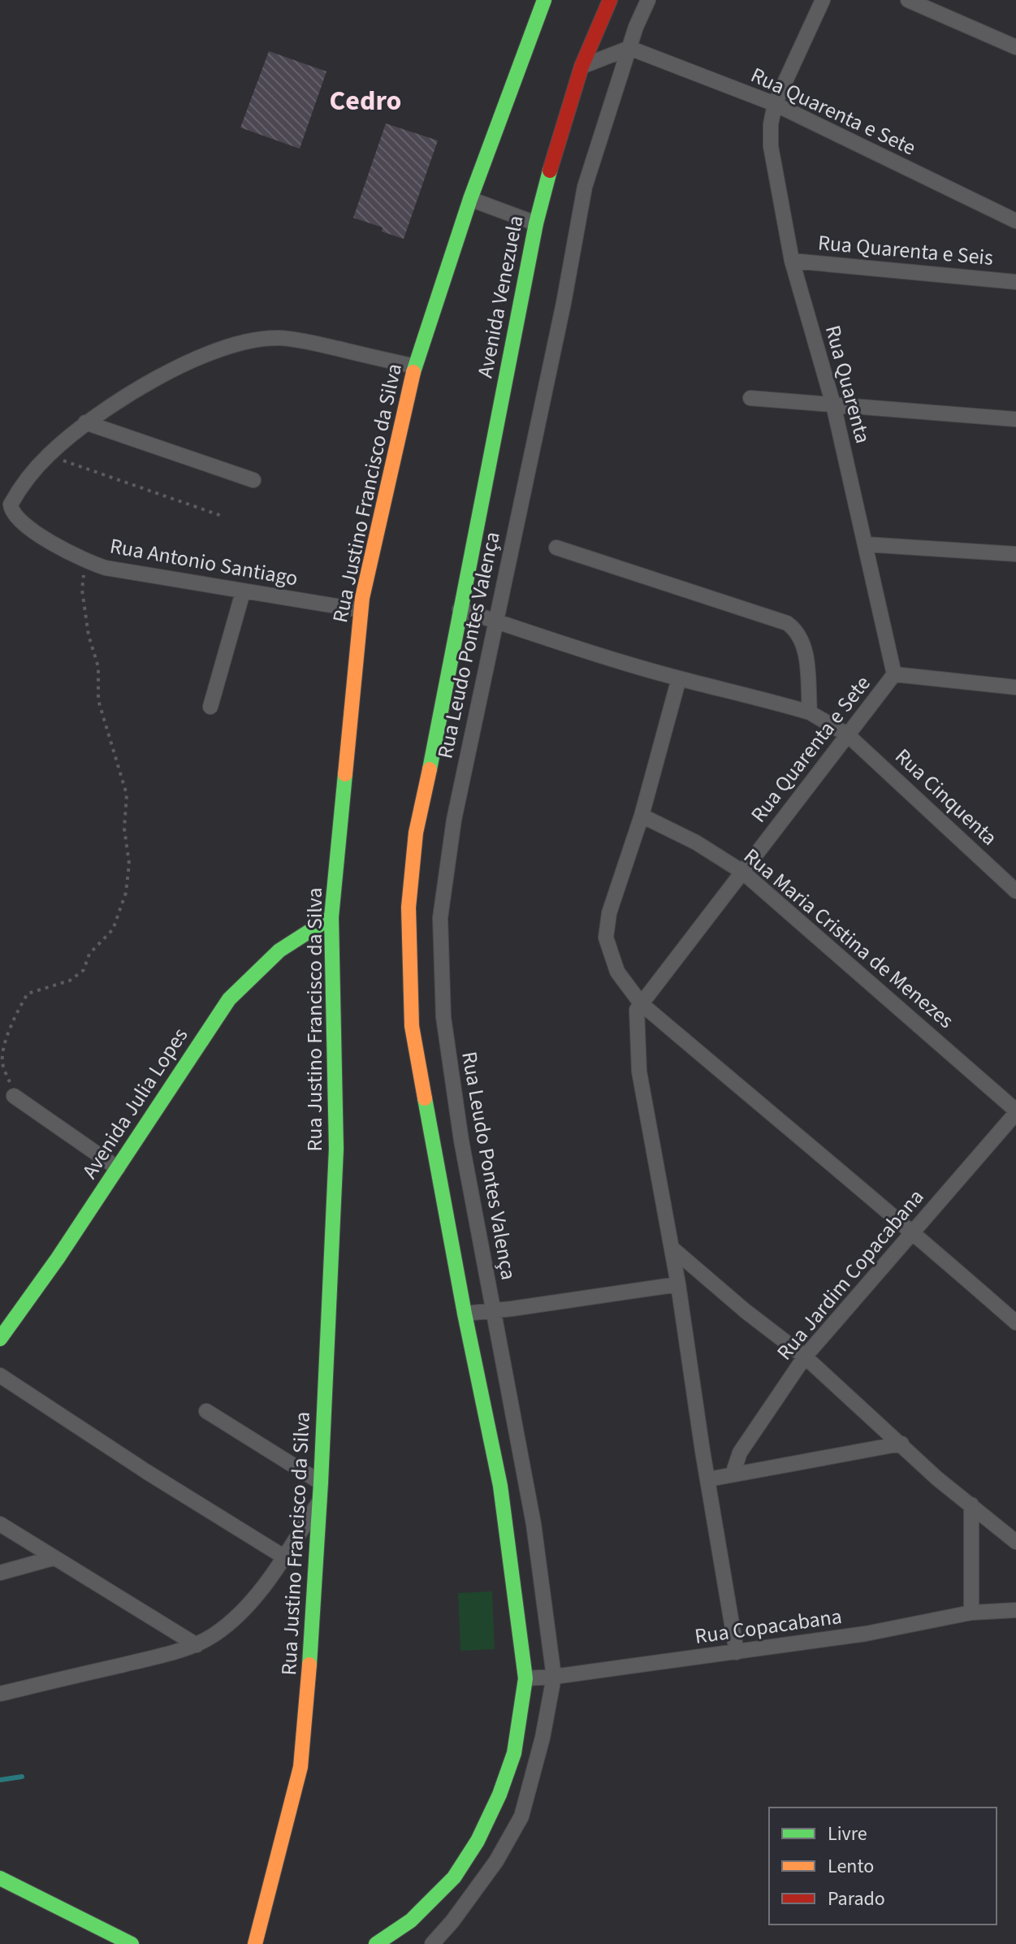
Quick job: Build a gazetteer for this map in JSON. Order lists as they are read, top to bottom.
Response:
{
  "streets": {
    "street": [
      "Rua Quarenta e Sete",
      "Rua Quarenta e Seis",
      "Avenida Venezuela",
      "Rua Quarenta",
      "Rua Justino Francisco da Silva",
      "Rua Antonio Santiago",
      "Rua Leudo Pontes Valença",
      "Rua Cinquenta",
      "Rua Maria Cristina de Menezes",
      "Avenida Julia Lopes",
      "Rua Jardim Copacabana",
      "Rua Copacabana"
    ]
  },
  "crossings": [
    ["Rua Quarenta e Sete", "Rua Quarenta"],
    ["Rua Quarenta e Sete", "Rua Leudo Pontes Valença"],
    ["Rua Quarenta e Sete", "Rua Cinquenta"],
    ["Rua Quarenta e Sete", "Rua Maria Cristina de Menezes"],
    ["Rua Quarenta e Seis", "Rua Quarenta"],
    ["Avenida Venezuela", "Rua Cinquenta"],
    ["Rua Justino Francisco da Silva", "Rua Antonio Santiago"],
    ["Rua Justino Francisco da Silva", "Avenida Julia Lopes"],
    ["Rua Leudo Pontes Valença", "Rua Cinquenta"],
    ["Rua Leudo Pontes Valença", "Rua Copacabana"],
    ["Rua Maria Cristina de Menezes", "Rua Jardim Copacabana"]
  ],
  "districts": ["Cedro"],
  "legend": ["Livre", "Lento", "Parado"]
}
